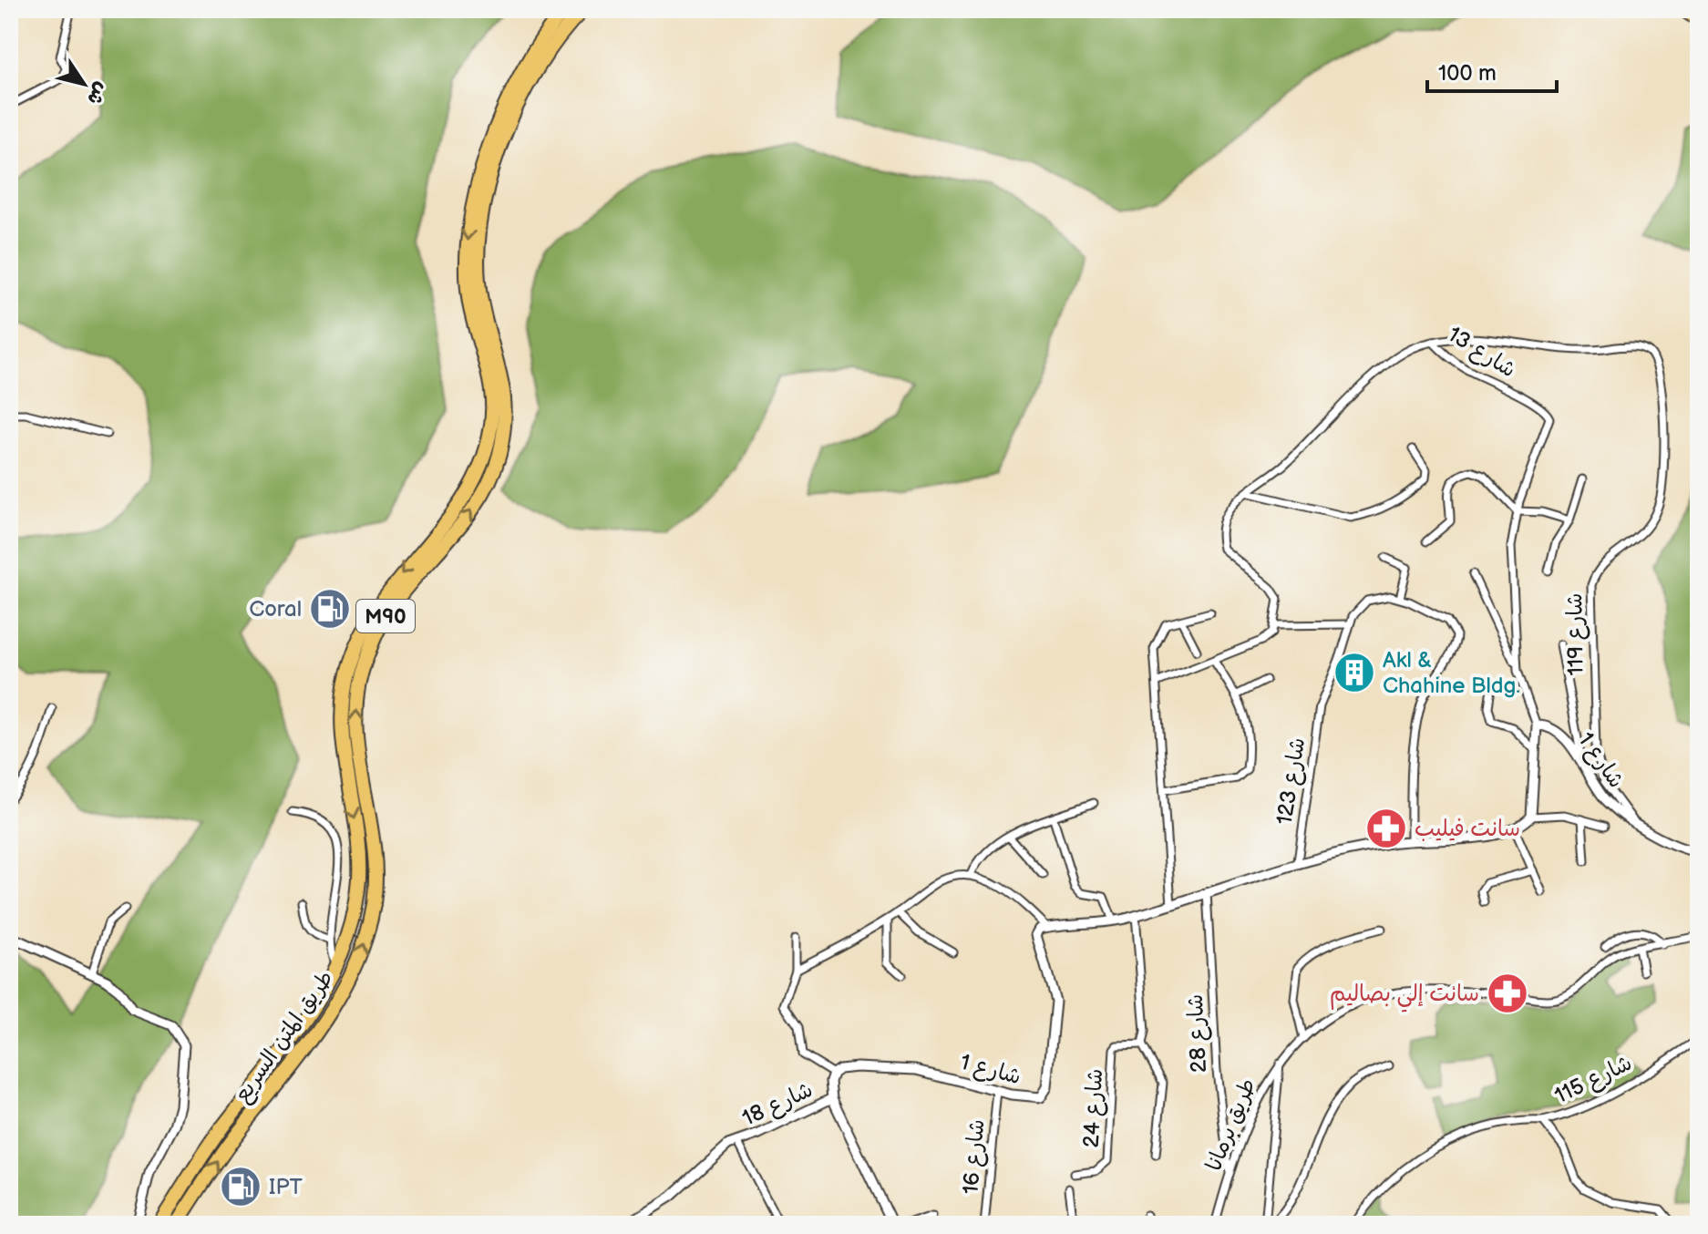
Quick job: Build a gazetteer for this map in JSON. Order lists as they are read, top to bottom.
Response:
{
  "streets": {
    "highway": ["M90", "طريق المتن السريع"],
    "street": [
      "شارع 13",
      "شارع 119",
      "شارع 1",
      "شارع 123",
      "شارع 28",
      "شارع 115",
      "شارع 18",
      "شارع 24",
      "طريق برمانا",
      "شارع 16"
    ]
  },
  "crossings": [
    ["شارع 13", "شارع 119"],
    ["شارع 13", "شارع 1"],
    ["شارع 119", "شارع 1"],
    ["شارع 1", "شارع 16"],
    ["شارع 28", "طريق برمانا"]
  ],
  "places": {
    "fuel station": ["Coral", "IPT"],
    "building": ["Akl & Chahine Bldg."],
    "pharmacy": ["سانت فيليب", "سانت إلي بصاليم"]
  },
  "scale_bar": "100 m",
  "north": "bottom right"
}
